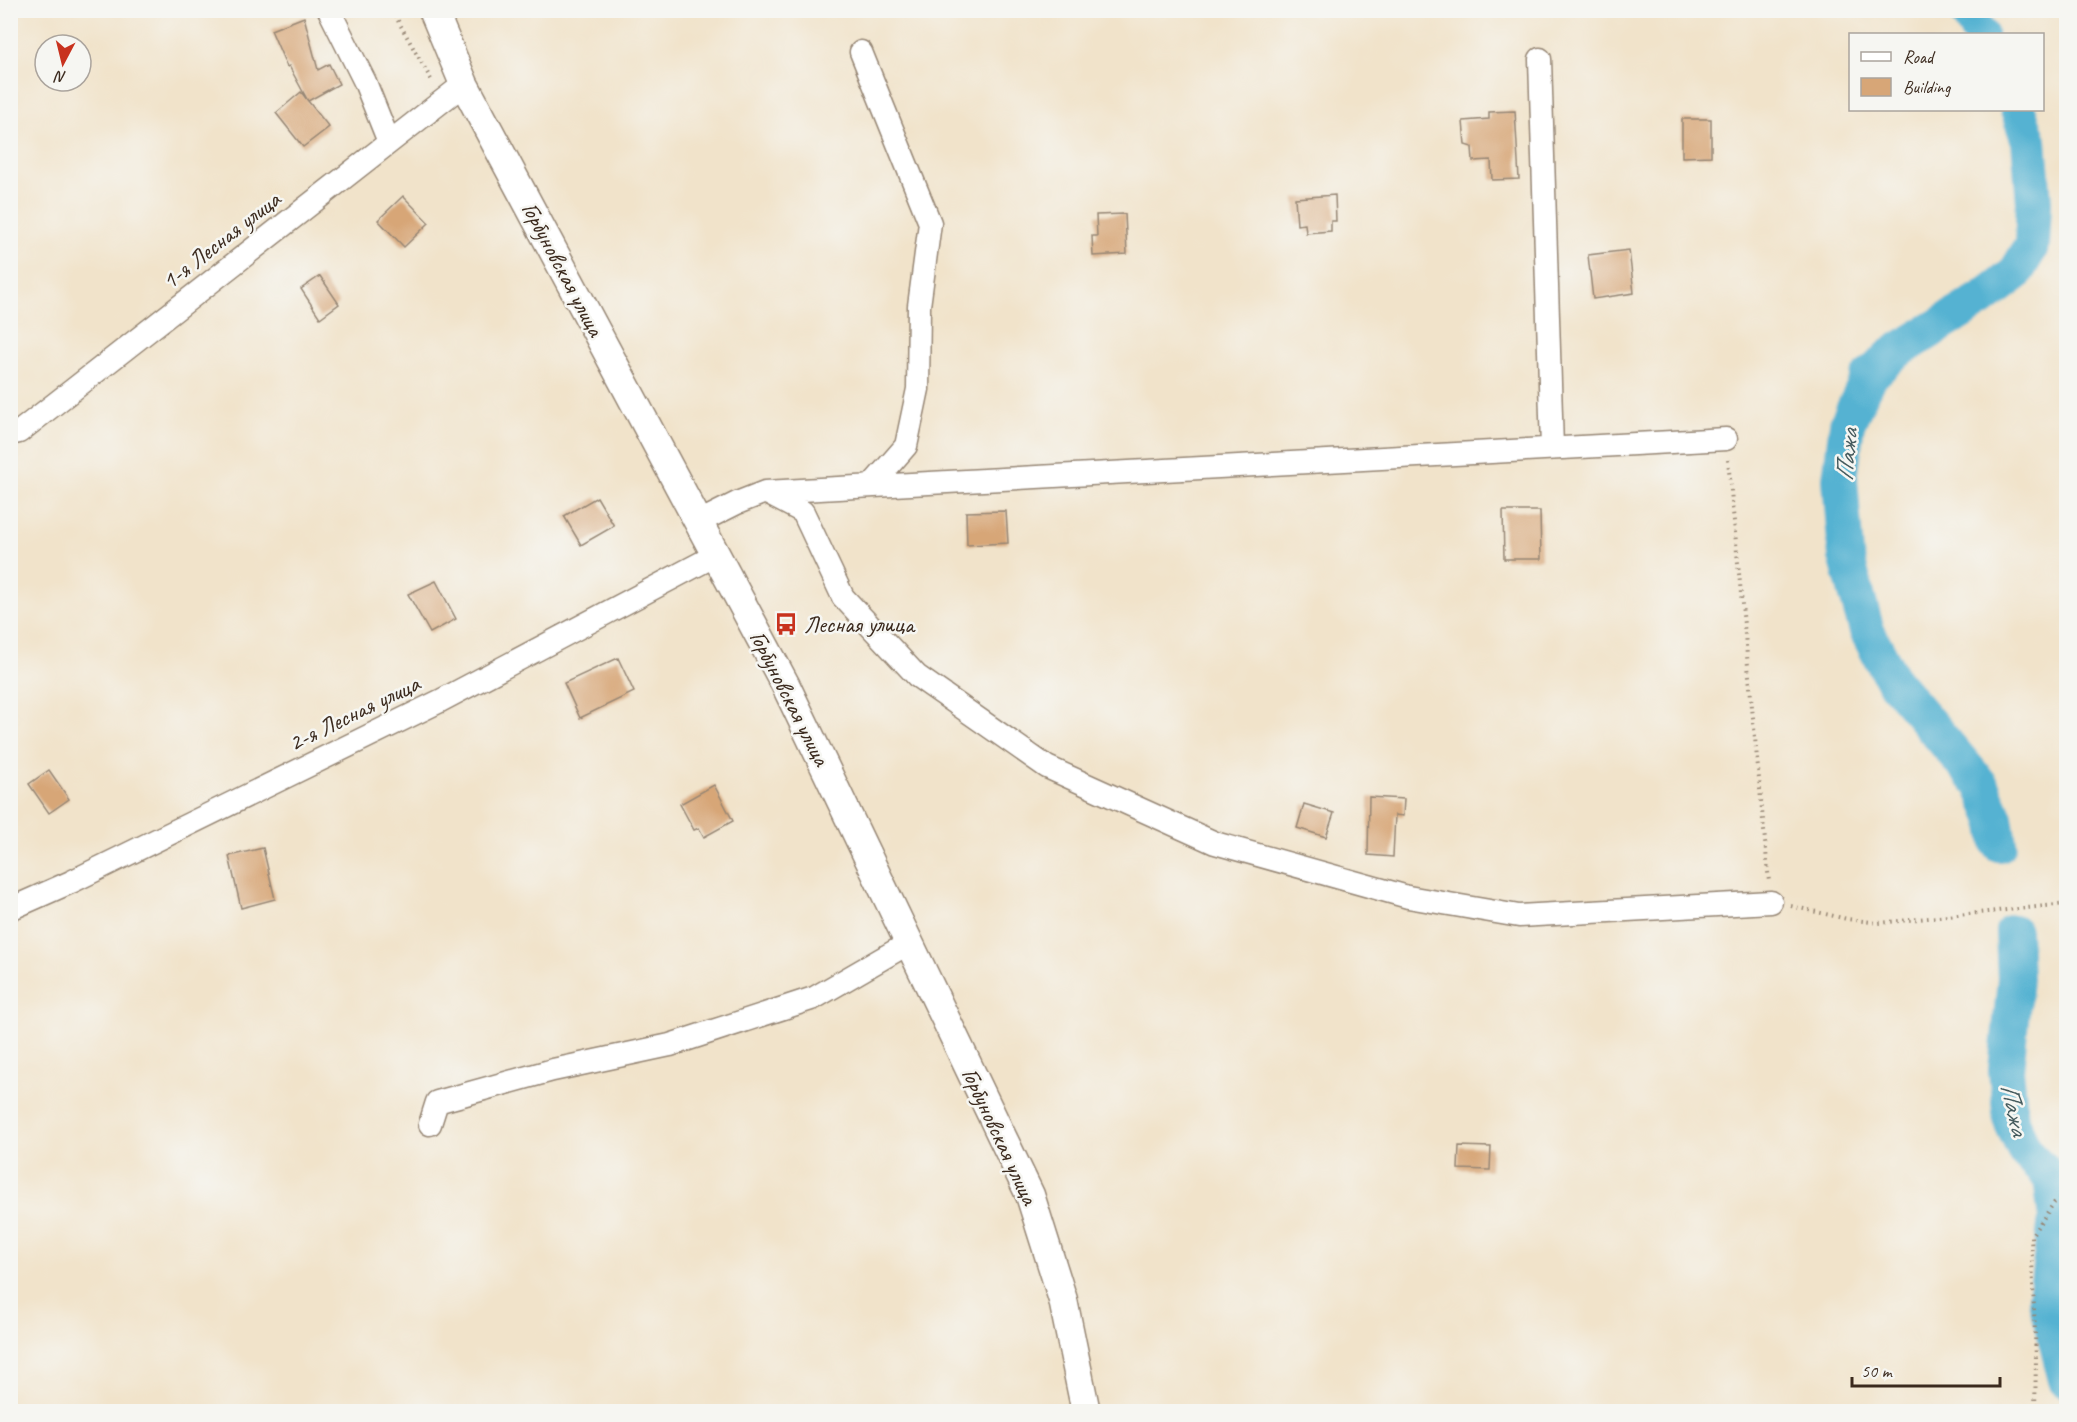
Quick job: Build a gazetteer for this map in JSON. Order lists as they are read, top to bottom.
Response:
{
  "streets": {
    "main road": ["Горбуновская улица"],
    "street": ["1-я Лесная улица", "2-я Лесная улица"]
  },
  "crossings": [
    ["1-я Лесная улица", "Горбуновская улица"],
    ["Горбуновская улица", "2-я Лесная улица"]
  ],
  "water": ["Пажа"],
  "places": {
    "bus stop": ["Лесная улица"]
  },
  "legend": ["Road", "Building"],
  "scale_bar": "50 m",
  "north": "bottom"
}
